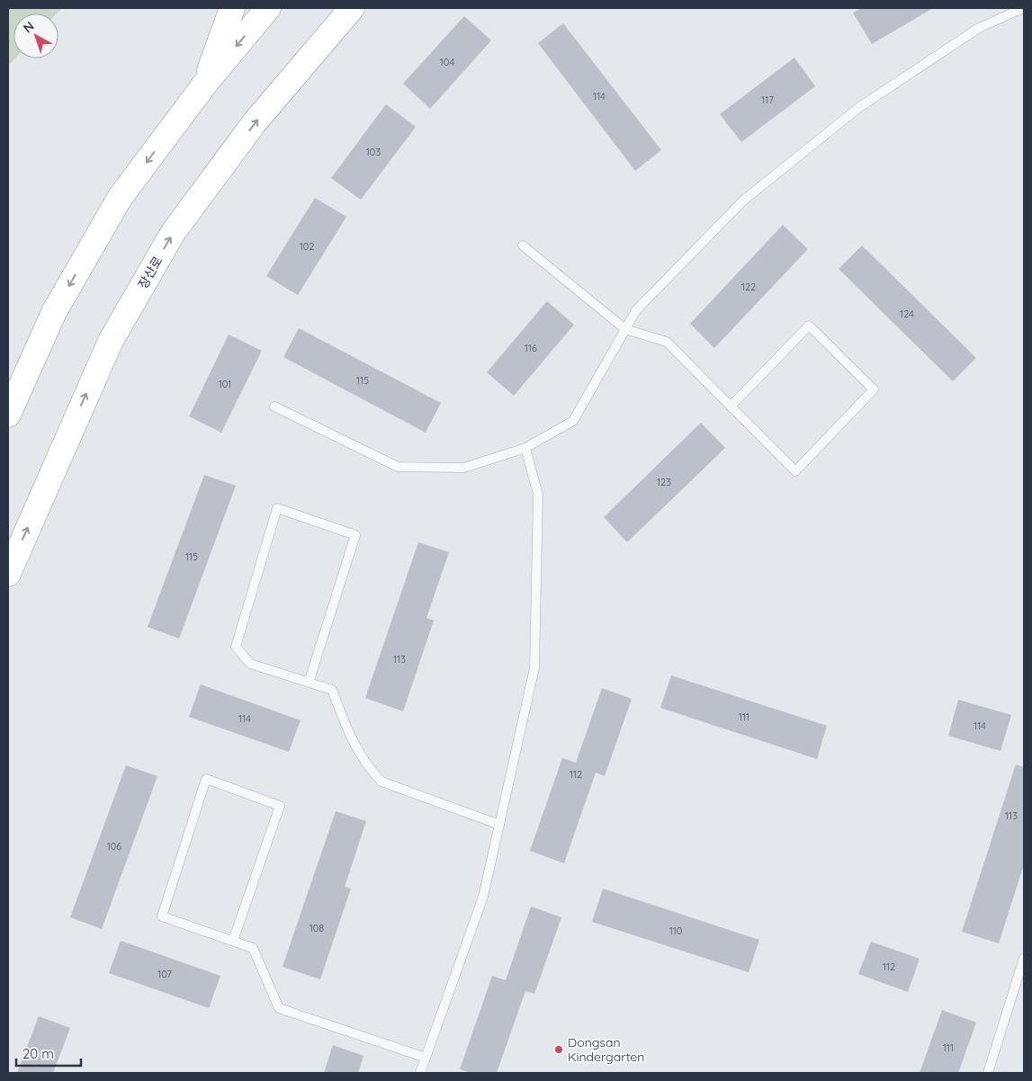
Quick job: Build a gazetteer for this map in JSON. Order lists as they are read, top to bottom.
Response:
{
  "streets": {
    "highway": ["장산로"]
  },
  "places": ["Dongsan Kindergarten"],
  "house_numbers": [
    "104",
    "114",
    "117",
    "103",
    "102",
    "122",
    "124",
    "116",
    "115",
    "101",
    "123",
    "115",
    "113",
    "111",
    "114",
    "114",
    "112",
    "113",
    "106",
    "108",
    "110",
    "112",
    "107",
    "111"
  ],
  "scale_bar": "20 m",
  "north": "top left"
}
